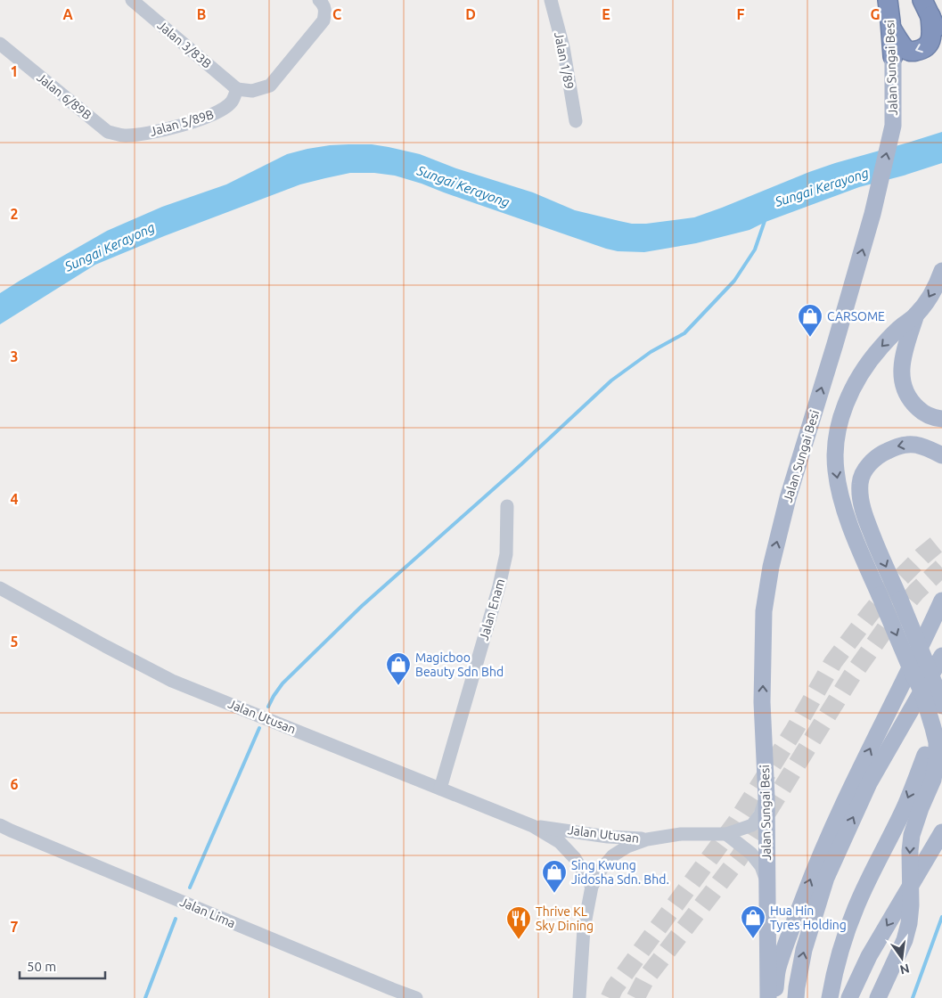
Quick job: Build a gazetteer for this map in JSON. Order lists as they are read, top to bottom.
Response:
{
  "streets": {
    "highway": ["Jalan Sungai Besi"],
    "street": [
      "Jalan 3/83B",
      "Jalan 1/89",
      "Jalan 6/89B",
      "Jalan 5/89B",
      "Jalan Enam",
      "Jalan Utusan",
      "Jalan Lima"
    ]
  },
  "crossings": [
    ["Jalan 3/83B", "Jalan 5/89B"],
    ["Jalan 6/89B", "Jalan 5/89B"],
    ["Jalan Enam", "Jalan Utusan"]
  ],
  "one_way": ["Jalan Sungai Besi"],
  "water": ["Sungai Kerayong"],
  "places": {
    "shop": [
      "CARSOME",
      "Magicboo Beauty Sdn Bhd",
      "Sing Kwung Jidosha Sdn. Bhd.",
      "Hua Hin Tyres Holding"
    ],
    "restaurant": ["Thrive KL Sky Dining"]
  },
  "scale_bar": "50 m",
  "north": "bottom",
  "grid": {
    "columns": [
      "A",
      "B",
      "C",
      "D",
      "E",
      "F",
      "G"
    ],
    "rows": [
      "1",
      "2",
      "3",
      "4",
      "5",
      "6",
      "7"
    ]
  }
}
